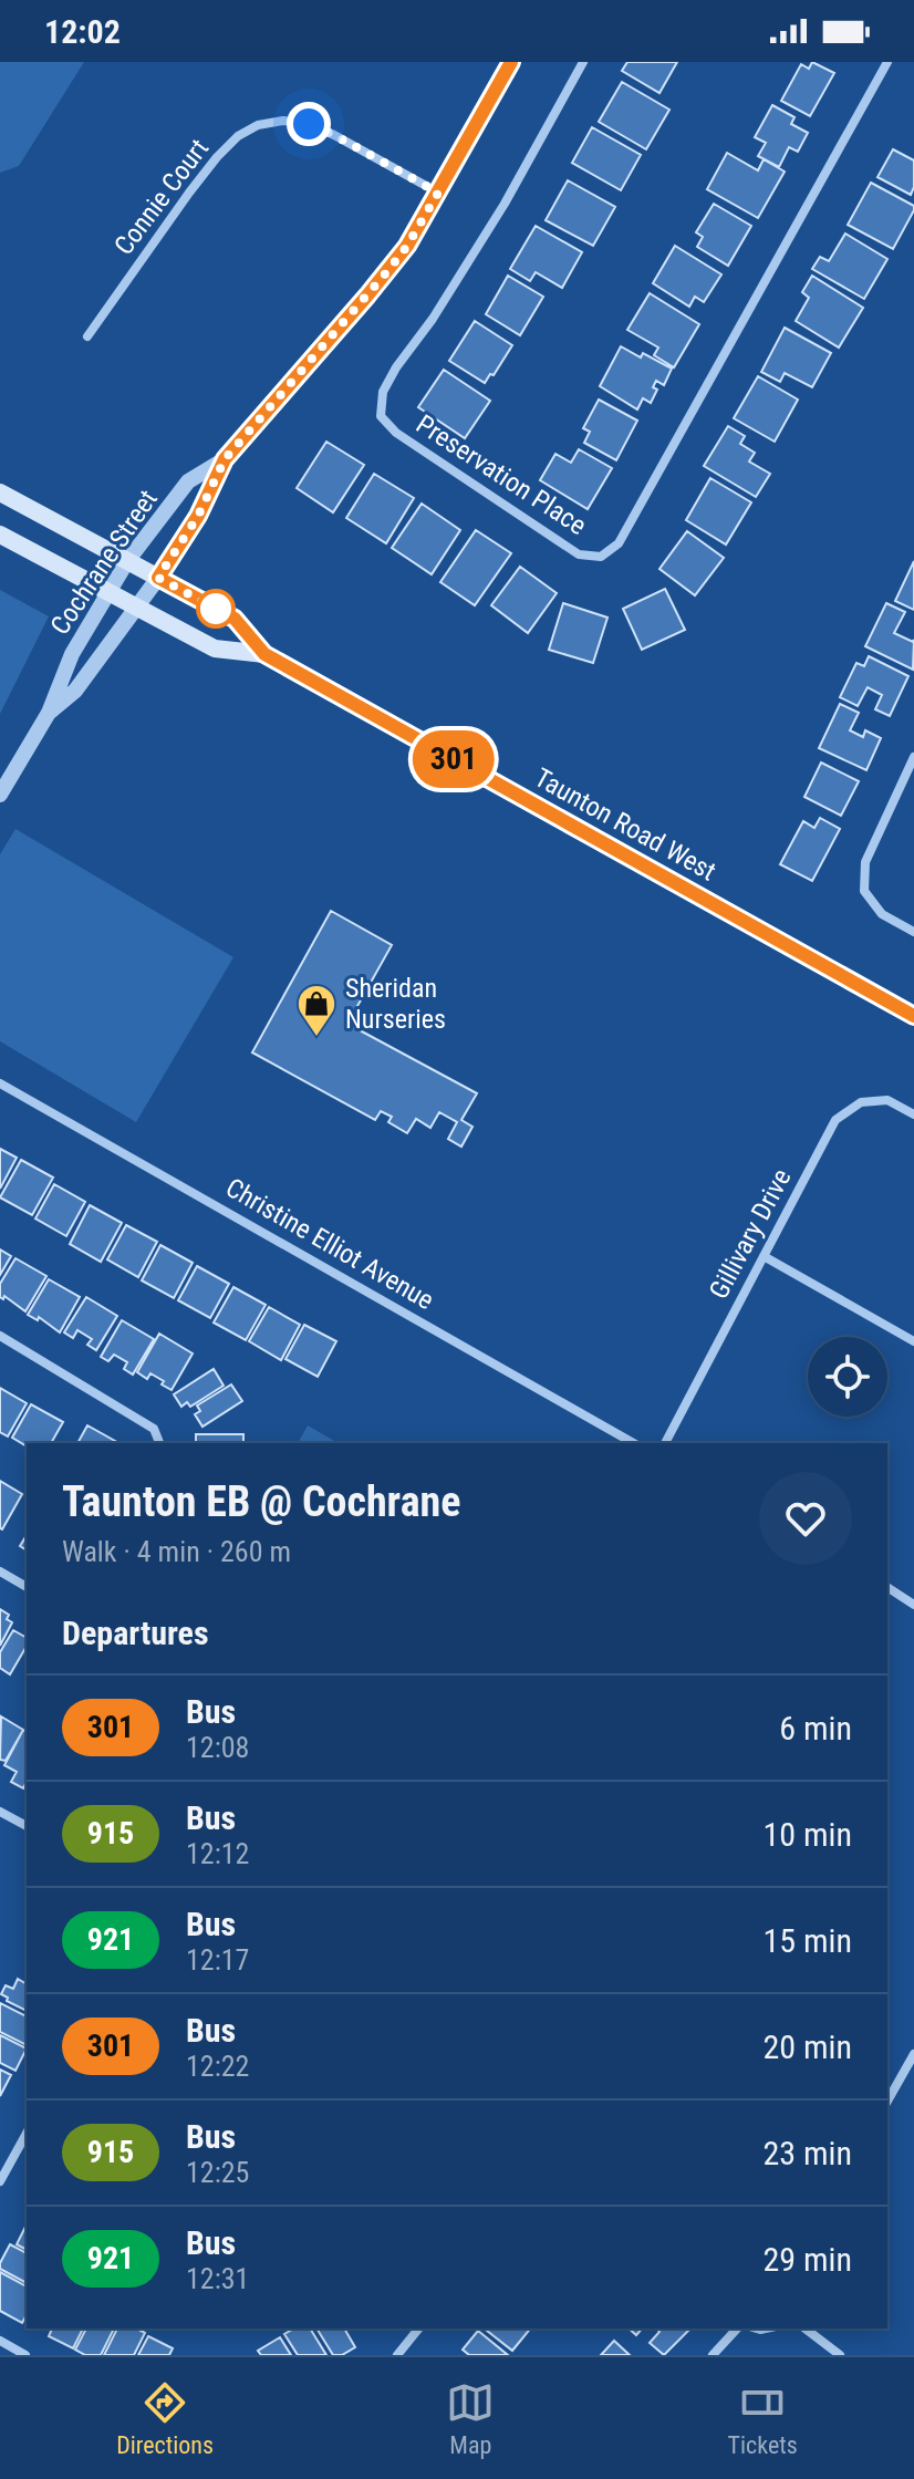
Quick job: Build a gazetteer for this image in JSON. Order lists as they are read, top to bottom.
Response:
{
  "streets": {
    "main road": ["Taunton Road West"],
    "street": [
      "Connie Court",
      "Preservation Place",
      "Cochrane Street",
      "Gillivary Drive",
      "Christine Elliot Avenue"
    ]
  },
  "crossings": [
    ["Connie Court", "Cochrane Street"],
    ["Cochrane Street", "Taunton Road West"]
  ],
  "places": {
    "shop": ["Sheridan Nurseries"]
  },
  "lines": ["bus line 301"],
  "page": {
    "status": "12:02",
    "on_map": "301",
    "heading": [
      ["Taunton EB @ Cochrane", "Walk · 4 min · 260 m"],
      "Departures"
    ],
    "list": [
      {
        "mark": "301",
        "name": "Bus",
        "note": "12:08",
        "value": "6 min"
      },
      {
        "mark": "915",
        "name": "Bus",
        "note": "12:12",
        "value": "10 min"
      },
      {
        "mark": "921",
        "name": "Bus",
        "note": "12:17",
        "value": "15 min"
      },
      {
        "mark": "301",
        "name": "Bus",
        "note": "12:22",
        "value": "20 min"
      },
      {
        "mark": "915",
        "name": "Bus",
        "note": "12:25",
        "value": "23 min"
      },
      {
        "mark": "921",
        "name": "Bus",
        "note": "12:31",
        "value": "29 min"
      }
    ],
    "tabs": ["Directions", "Map", "Tickets"]
  }
}
